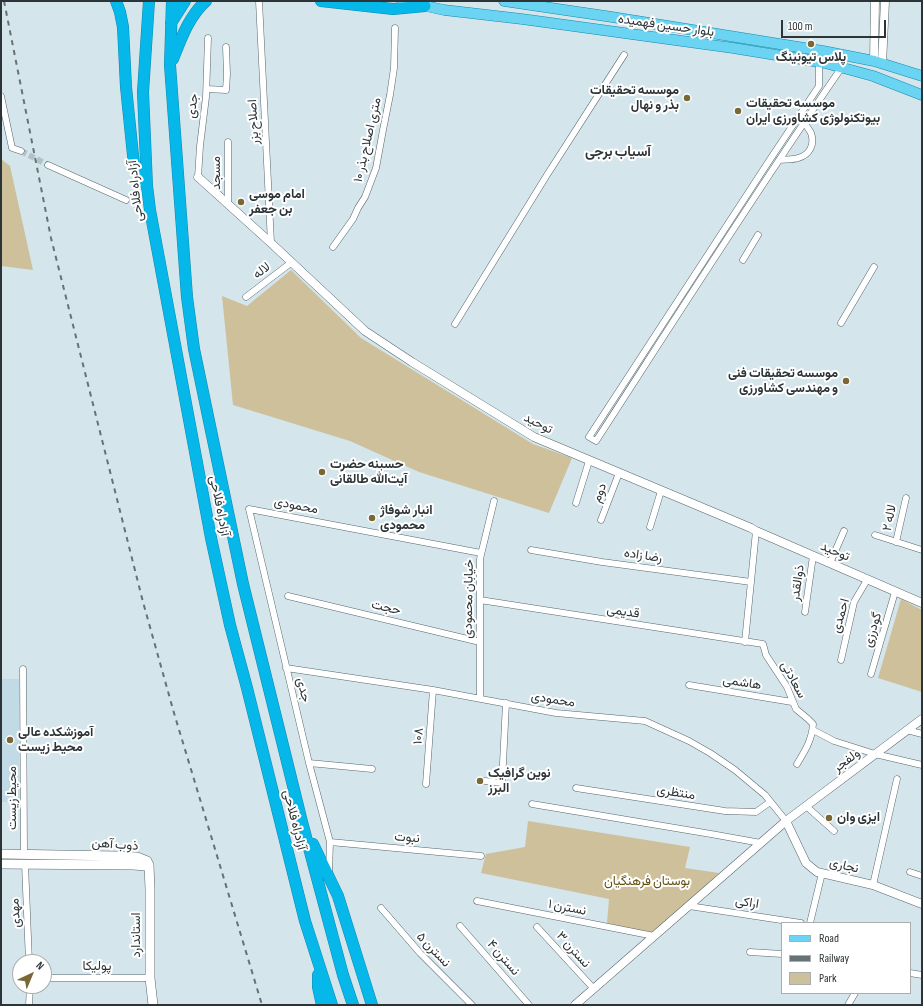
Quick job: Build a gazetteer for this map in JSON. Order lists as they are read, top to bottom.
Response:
{
  "streets": {
    "highway": ["آزادراه فلاحی"],
    "main road": ["بلوار حسین فهمیده", "ذوب آهن", "استاندارد"],
    "street": [
      "جدی",
      "اصلاح بزر",
      "۱۰ متری اصلاح بذر",
      "مسجد",
      "لاله",
      "توحید",
      "دوم",
      "محمودی",
      "لاله ۲",
      "رضا زاده",
      "ذوالقدر",
      "خیابان محمودی",
      "حجت",
      "قدیمی",
      "احمدی",
      "گودرزی",
      "سعادتی",
      "هاشمی",
      "۱۰۸",
      "ولفجر",
      "منتظری",
      "محیط زیست",
      "نبوت",
      "نجاری",
      "اراکی",
      "نسترن ۱",
      "مهدی",
      "نسترن ۵",
      "نسترن ۳",
      "نسترن ۴",
      "پولیکا"
    ]
  },
  "crossings": [
    ["جدی", "توحید"],
    ["جدی", "محمودی"],
    ["جدی", "نبوت"],
    ["اصلاح بزر", "توحید"],
    ["مسجد", "توحید"],
    ["لاله", "توحید"],
    ["توحید", "دوم"],
    ["توحید", "ذوالقدر"],
    ["توحید", "احمدی"],
    ["توحید", "گودرزی"],
    ["محمودی", "خیابان محمودی"],
    ["محمودی", "۱۰۸"],
    ["محمودی", "ولفجر"],
    ["محمودی", "منتظری"],
    ["محمودی", "نجاری"],
    ["خیابان محمودی", "حجت"],
    ["خیابان محمودی", "قدیمی"],
    ["قدیمی", "سعادتی"],
    ["سعادتی", "هاشمی"],
    ["ولفجر", "نجاری"],
    ["ولفجر", "اراکی"],
    ["ولفجر", "نسترن ۱"],
    ["ولفجر", "نسترن ۳"],
    ["محیط زیست", "ذوب آهن"],
    ["محیط زیست", "مهدی"],
    ["ذوب آهن", "مهدی"],
    ["ذوب آهن", "استاندارد"],
    ["استاندارد", "پولیکا"]
  ],
  "districts": ["آسیاب برجی"],
  "parks": ["بوستان فرهنگیان"],
  "places": [
    "پلاس تیونینگ",
    "موسسه تحقیقات بذر و نهال",
    "موسسه تحقیقات بیوتکنولوژی کشاورزی ایران",
    "امام موسی بن جعفر",
    "موسسه تحقیقات فنی و مهندسی کشاورزی",
    "حسینه حضرت آیت‌الله طالقانی",
    "انبار شوفاژ محمودی",
    "آموزشکده عالی محیط زیست",
    "نوین گرافیک البرز",
    "ایزی وان"
  ],
  "legend": ["Road", "Railway", "Park"],
  "scale_bar": "100 m",
  "north": "top right"
}
